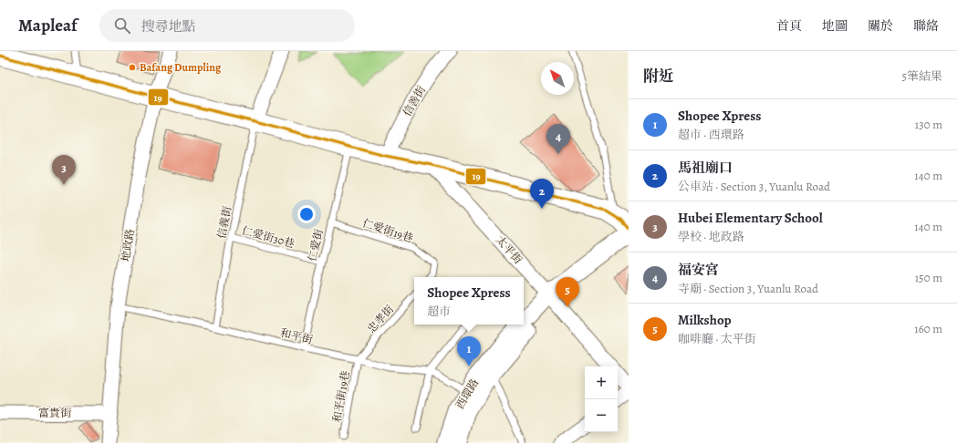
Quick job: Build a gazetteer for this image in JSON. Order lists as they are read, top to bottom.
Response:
{
  "streets": {
    "street": [
      "信善街",
      "地政路",
      "太平街",
      "西環路",
      "富貴街"
    ],
    "lane": [
      "信義街",
      "仁愛街19巷",
      "仁愛街30巷",
      "仁愛街",
      "忠孝街",
      "和平街",
      "和平街19巷"
    ]
  },
  "crossings": [
    ["信義街", "仁愛街30巷"],
    ["信義街", "和平街"],
    ["仁愛街19巷", "仁愛街"],
    ["仁愛街30巷", "仁愛街"],
    ["地政路", "和平街"],
    ["地政路", "富貴街"],
    ["仁愛街", "和平街"],
    ["太平街", "西環路"],
    ["忠孝街", "和平街"],
    ["忠孝街", "和平街19巷"],
    ["和平街", "西環路"],
    ["和平街", "和平街19巷"]
  ],
  "places": ["Bafang Dumpling"],
  "lines": ["transit line 19"],
  "north": "top left",
  "page": {
    "header": "Mapleaf",
    "search": "搜尋地點",
    "nav": [
      "首頁",
      "地圖",
      "關於",
      "聯絡"
    ],
    "heading": ["附近", "5筆結果"],
    "list": [
      {
        "mark": "1",
        "name": "Shopee Xpress",
        "note": "超市 · 西環路",
        "value": "130 m"
      },
      {
        "mark": "2",
        "name": "馬祖廟口",
        "note": "公車站 · Section 3, Yuanlu Road",
        "value": "140 m"
      },
      {
        "mark": "3",
        "name": "Hubei Elementary School",
        "note": "學校 · 地政路",
        "value": "140 m"
      },
      {
        "mark": "4",
        "name": "福安宮",
        "note": "寺廟 · Section 3, Yuanlu Road",
        "value": "150 m"
      },
      {
        "mark": "5",
        "name": "Milkshop",
        "note": "咖啡廳 · 太平街",
        "value": "160 m"
      }
    ],
    "pins": [
      "4",
      "3",
      "2",
      "5",
      "1"
    ],
    "popup": ["Shopee Xpress", "超市"],
    "map_buttons": ["+", "−"]
  }
}
